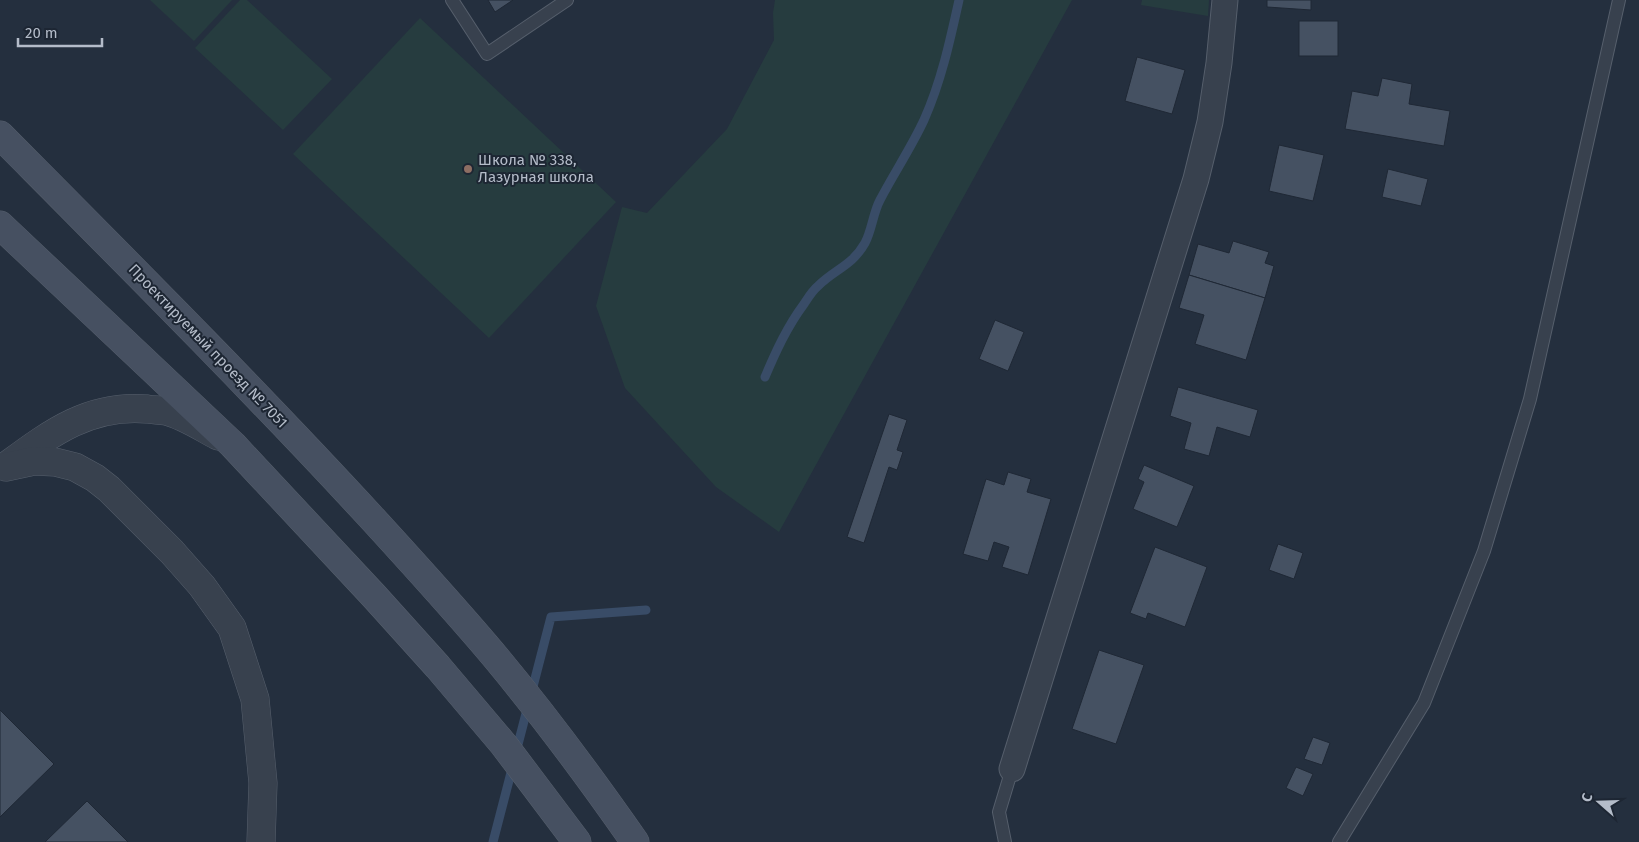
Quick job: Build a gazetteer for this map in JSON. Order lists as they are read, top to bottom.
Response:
{
  "streets": {
    "main road": ["Проектируемый проезд № 7051"]
  },
  "places": ["Школа № 338, Лазурная школа"],
  "scale_bar": "20 m",
  "north": "left"
}
